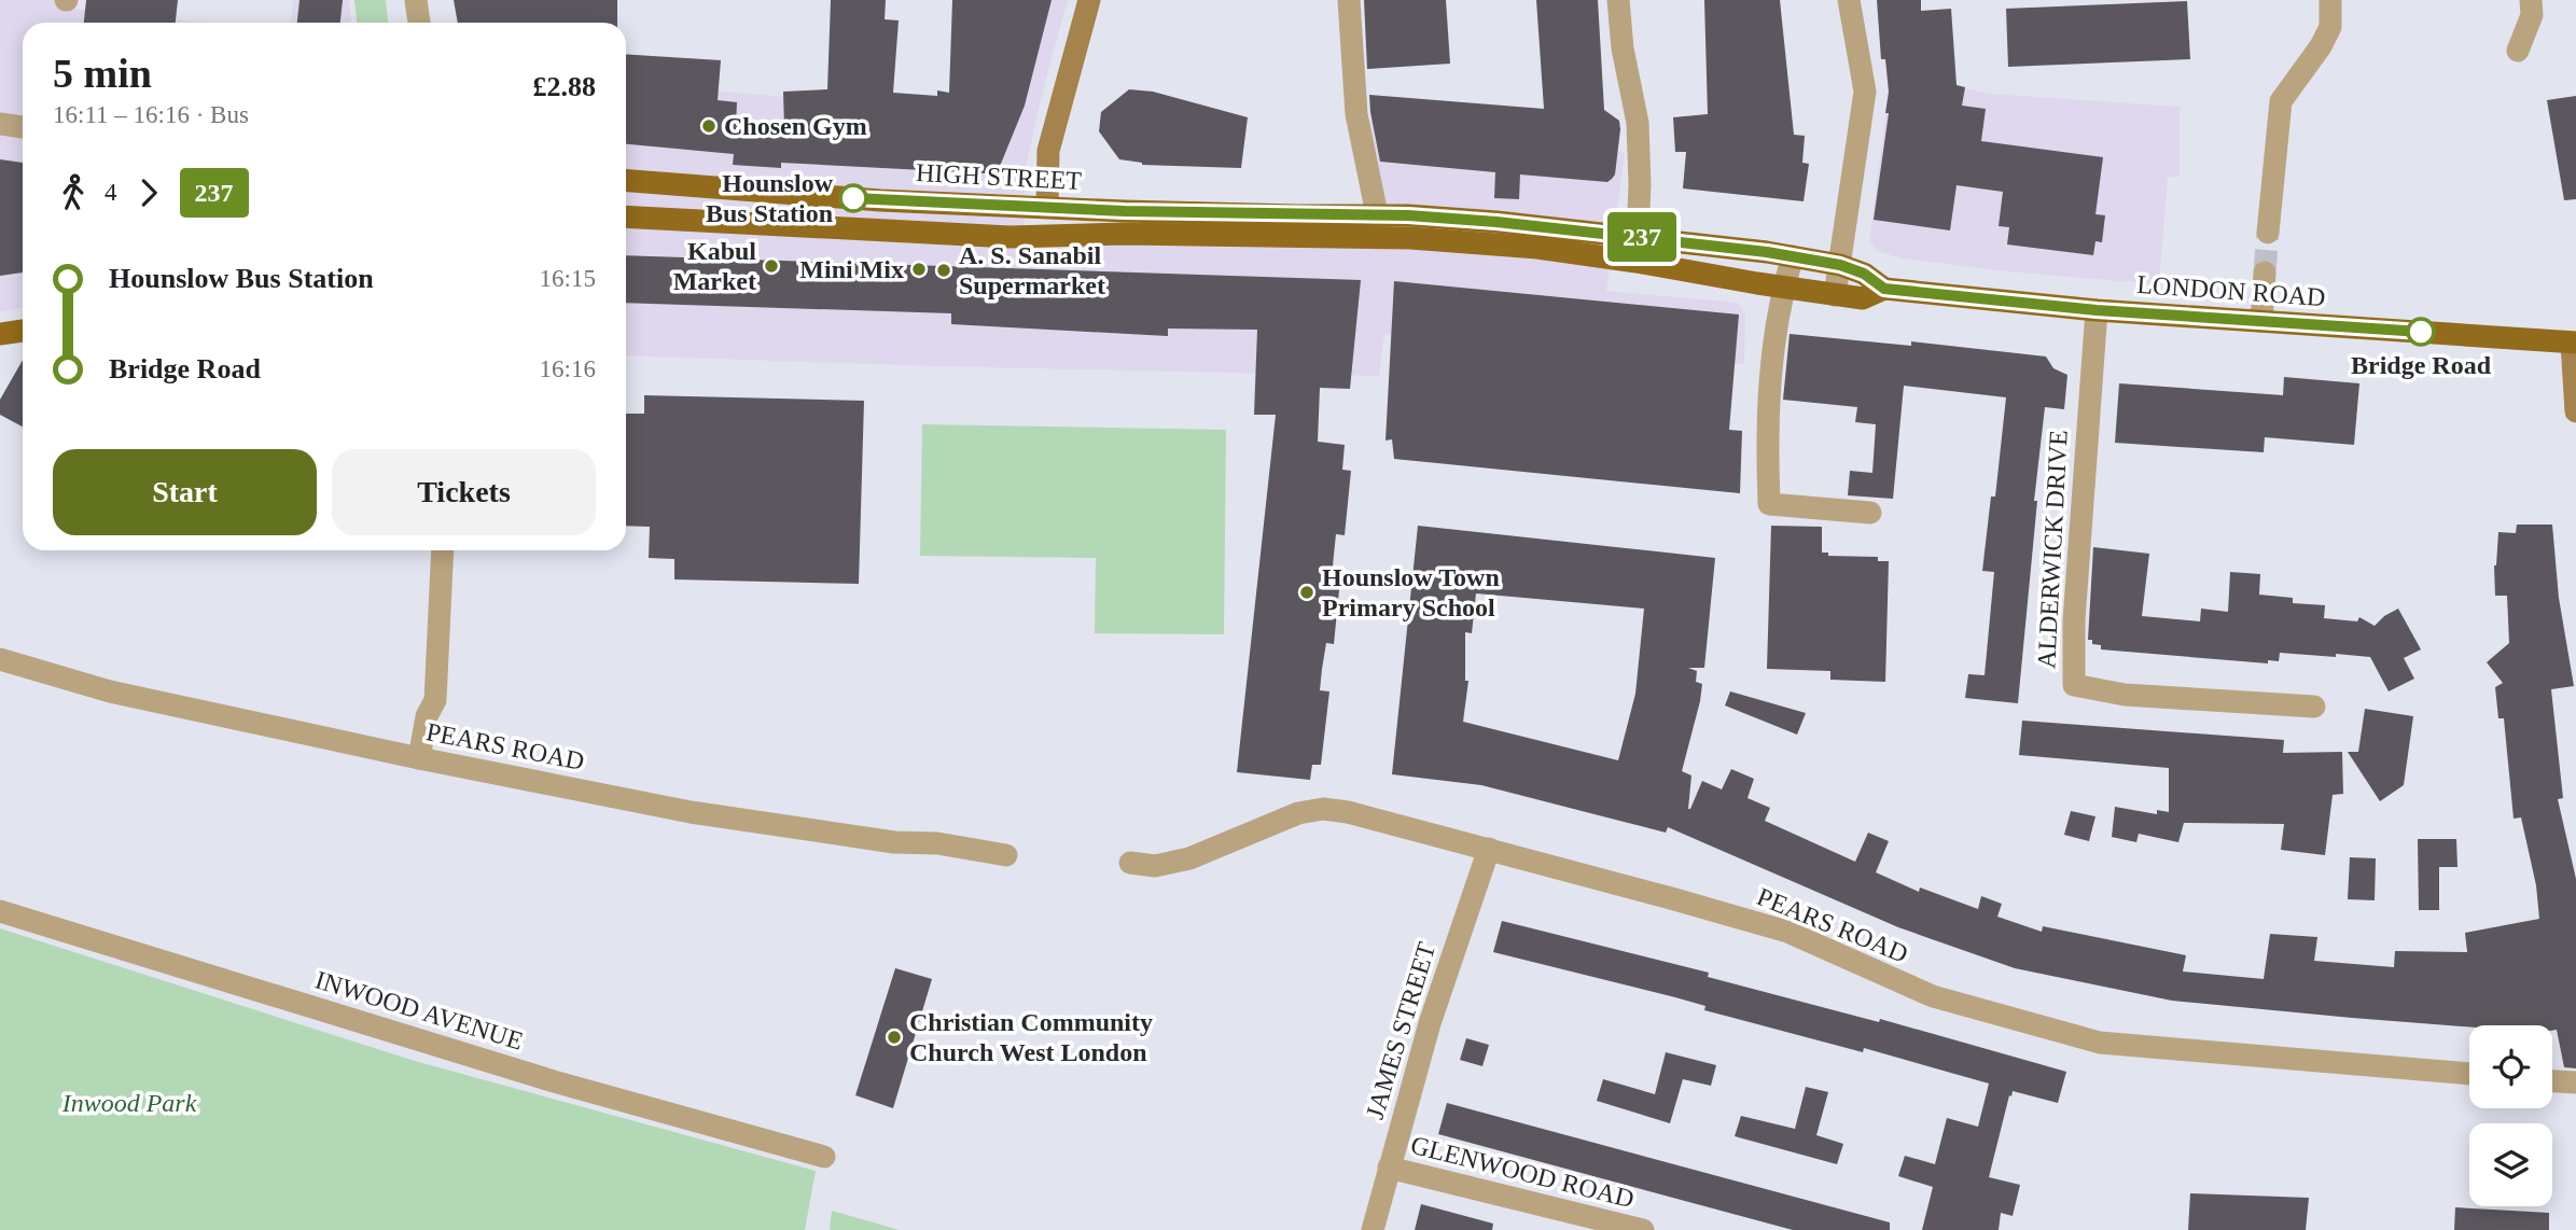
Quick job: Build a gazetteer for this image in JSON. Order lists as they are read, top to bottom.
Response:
{
  "streets": {
    "main road": ["HIGH STREET", "LONDON ROAD"],
    "street": [
      "ALDERWICK DRIVE",
      "PEARS ROAD",
      "INWOOD AVENUE",
      "JAMES STREET",
      "GLENWOOD ROAD"
    ]
  },
  "crossings": [
    ["HIGH STREET", "LONDON ROAD"],
    ["LONDON ROAD", "ALDERWICK DRIVE"],
    ["PEARS ROAD", "JAMES STREET"],
    ["JAMES STREET", "GLENWOOD ROAD"]
  ],
  "parks": ["Inwood Park"],
  "places": [
    "Chosen Gym",
    "Hounslow Bus Station",
    "Kabul Market",
    "Mini Mix",
    "A. S. Sanabil Supermarket",
    "Bridge Road",
    "Hounslow Town Primary School",
    "Christian Community Church West London"
  ],
  "lines": ["bus line 237"],
  "page": {
    "on_map": "237",
    "heading": ["5 min", "16:11 – 16:16 · Bus", "£2.88"],
    "legs": ["4", "237"],
    "list": [
      {
        "name": "Hounslow Bus Station",
        "value": "16:15"
      },
      {
        "name": "Bridge Road",
        "value": "16:16"
      }
    ],
    "buttons": ["Start", "Tickets"]
  }
}
